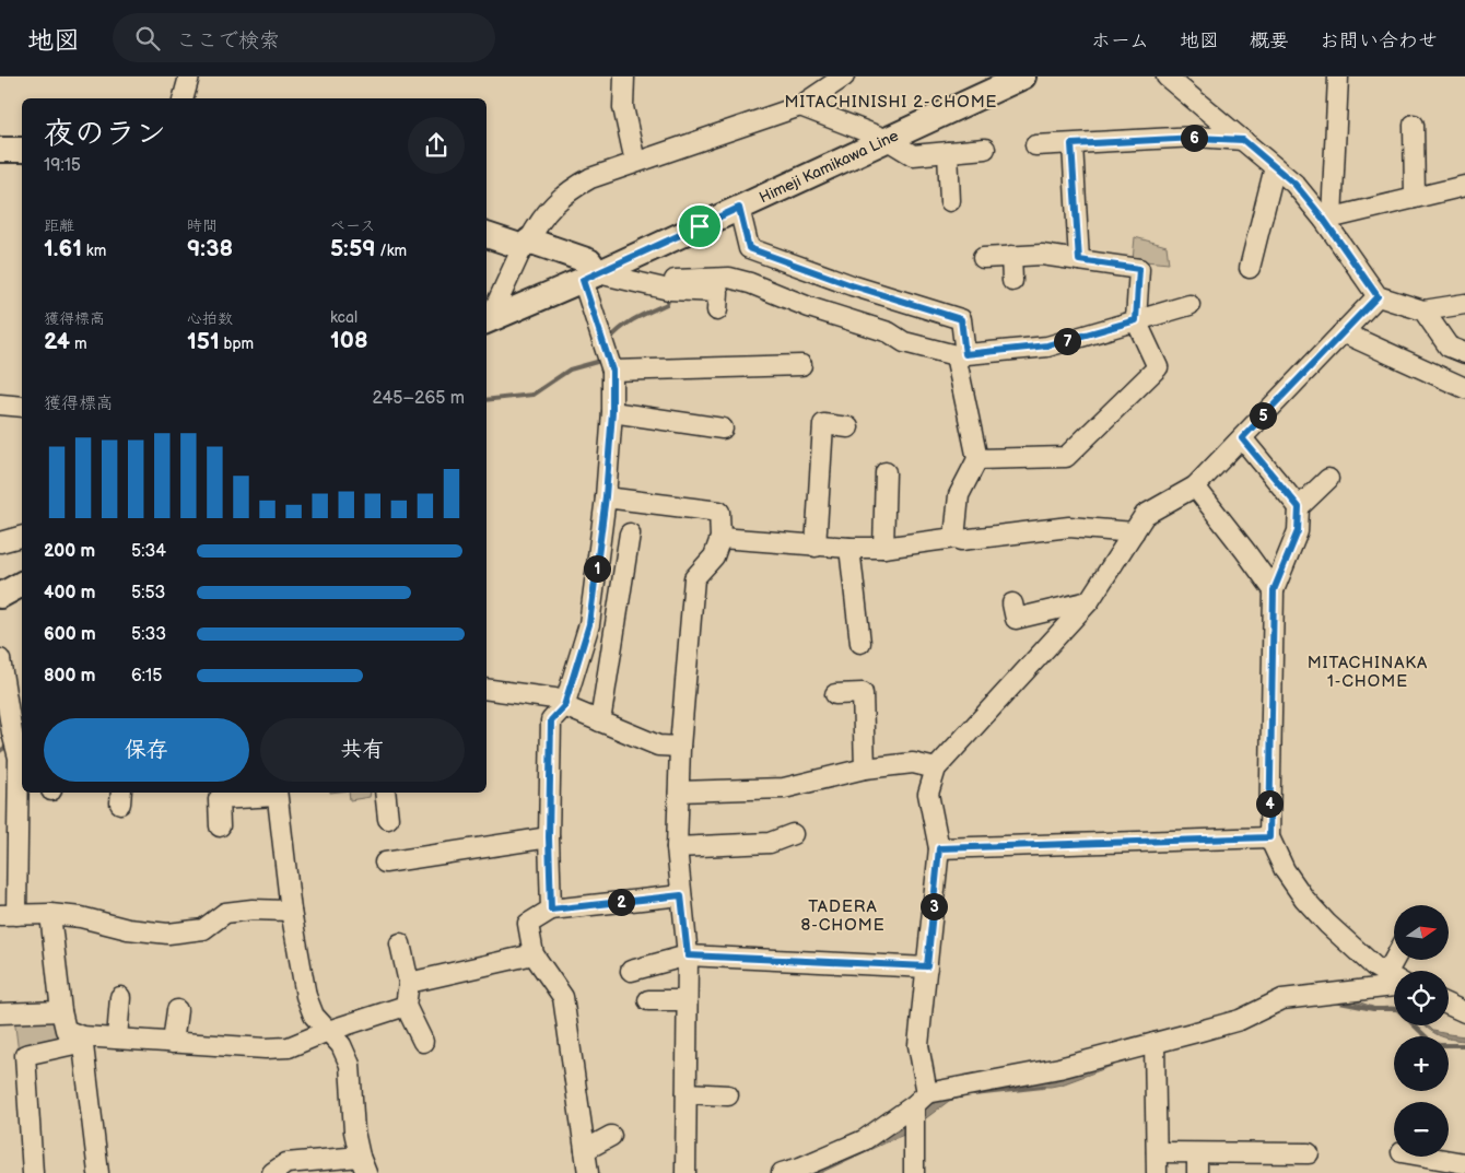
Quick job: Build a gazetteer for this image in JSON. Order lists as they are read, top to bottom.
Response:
{
  "streets": {
    "main road": ["Himeji Kamikawa Line"]
  },
  "districts": ["MITACHINISHI 2-CHOME", "MITACHINAKA 1-CHOME", "TADERA 8-CHOME"],
  "north": "right",
  "page": {
    "header": "地図",
    "search": "ここで検索",
    "nav": [
      "ホーム",
      "地図",
      "概要",
      "お問い合わせ"
    ],
    "heading": ["夜のラン", "19:15"],
    "pins": [
      "6",
      "7",
      "5",
      "1",
      "4",
      "2",
      "3"
    ],
    "stats": [
      ["距離", "1.61 km"],
      ["時間", "9:38"],
      ["ペース", "5:59 /km"],
      ["獲得標高", "24 m"],
      ["心拍数", "151 bpm"],
      ["kcal", "108"]
    ],
    "chart": ["獲得標高", "245–265 m"],
    "list": [
      {
        "name": "200 m",
        "note": "5:34"
      },
      {
        "name": "400 m",
        "note": "5:53"
      },
      {
        "name": "600 m",
        "note": "5:33"
      },
      {
        "name": "800 m",
        "note": "6:15"
      }
    ],
    "buttons": ["保存", "共有"],
    "map_buttons": ["+", "−"]
  }
}
